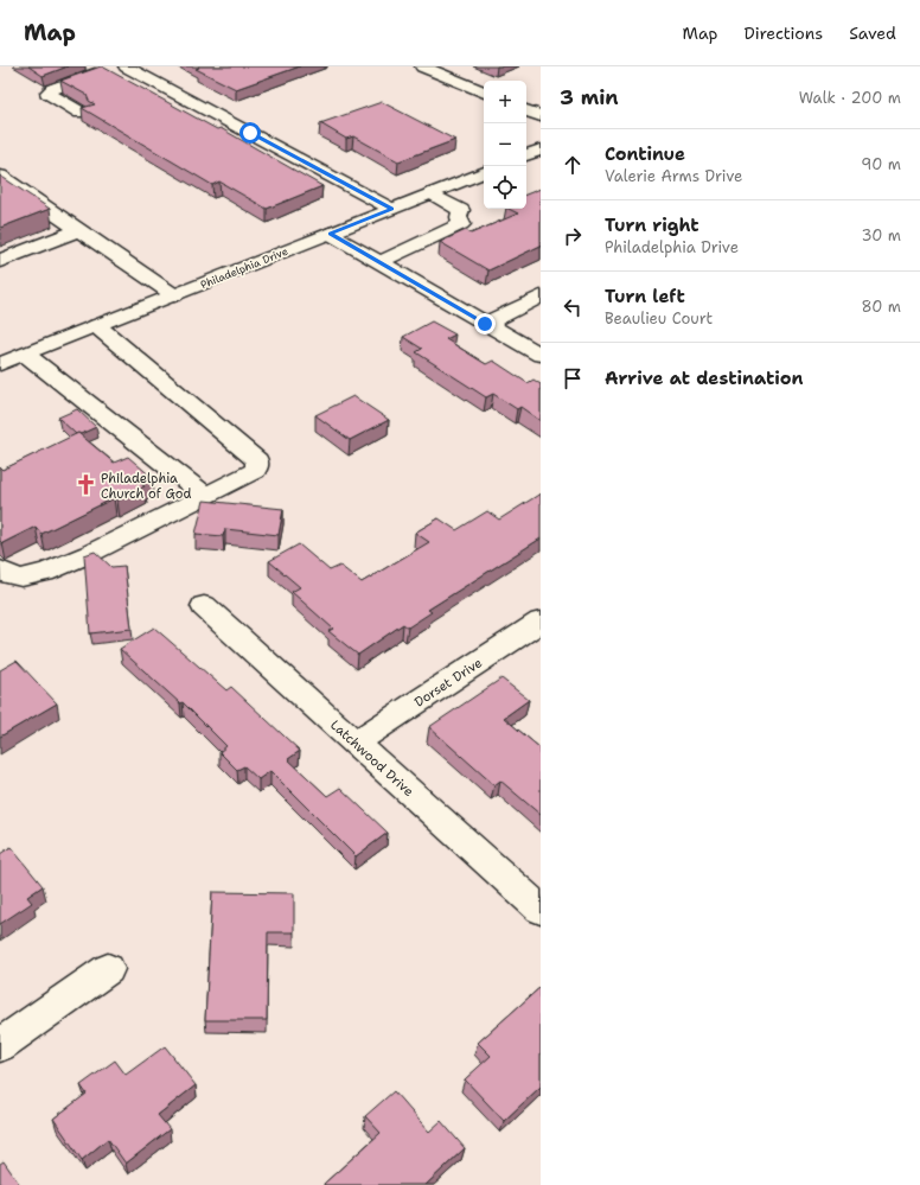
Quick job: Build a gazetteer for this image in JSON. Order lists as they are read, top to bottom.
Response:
{
  "streets": {
    "street": ["Philadelphia Drive", "Dorset Drive", "Latchwood Drive"]
  },
  "crossings": [
    ["Dorset Drive", "Latchwood Drive"]
  ],
  "places": {
    "church": ["Philadelphia Church of God"]
  },
  "page": {
    "header": "Map",
    "nav": ["Map", "Directions", "Saved"],
    "heading": ["3 min", "Walk · 200 m"],
    "map_buttons": ["+", "−"],
    "list": [
      ["Continue", "Valerie Arms Drive", "90 m"],
      ["Turn right", "Philadelphia Drive", "30 m"],
      ["Turn left", "Beaulieu Court", "80 m"],
      "Arrive at destination"
    ]
  }
}
